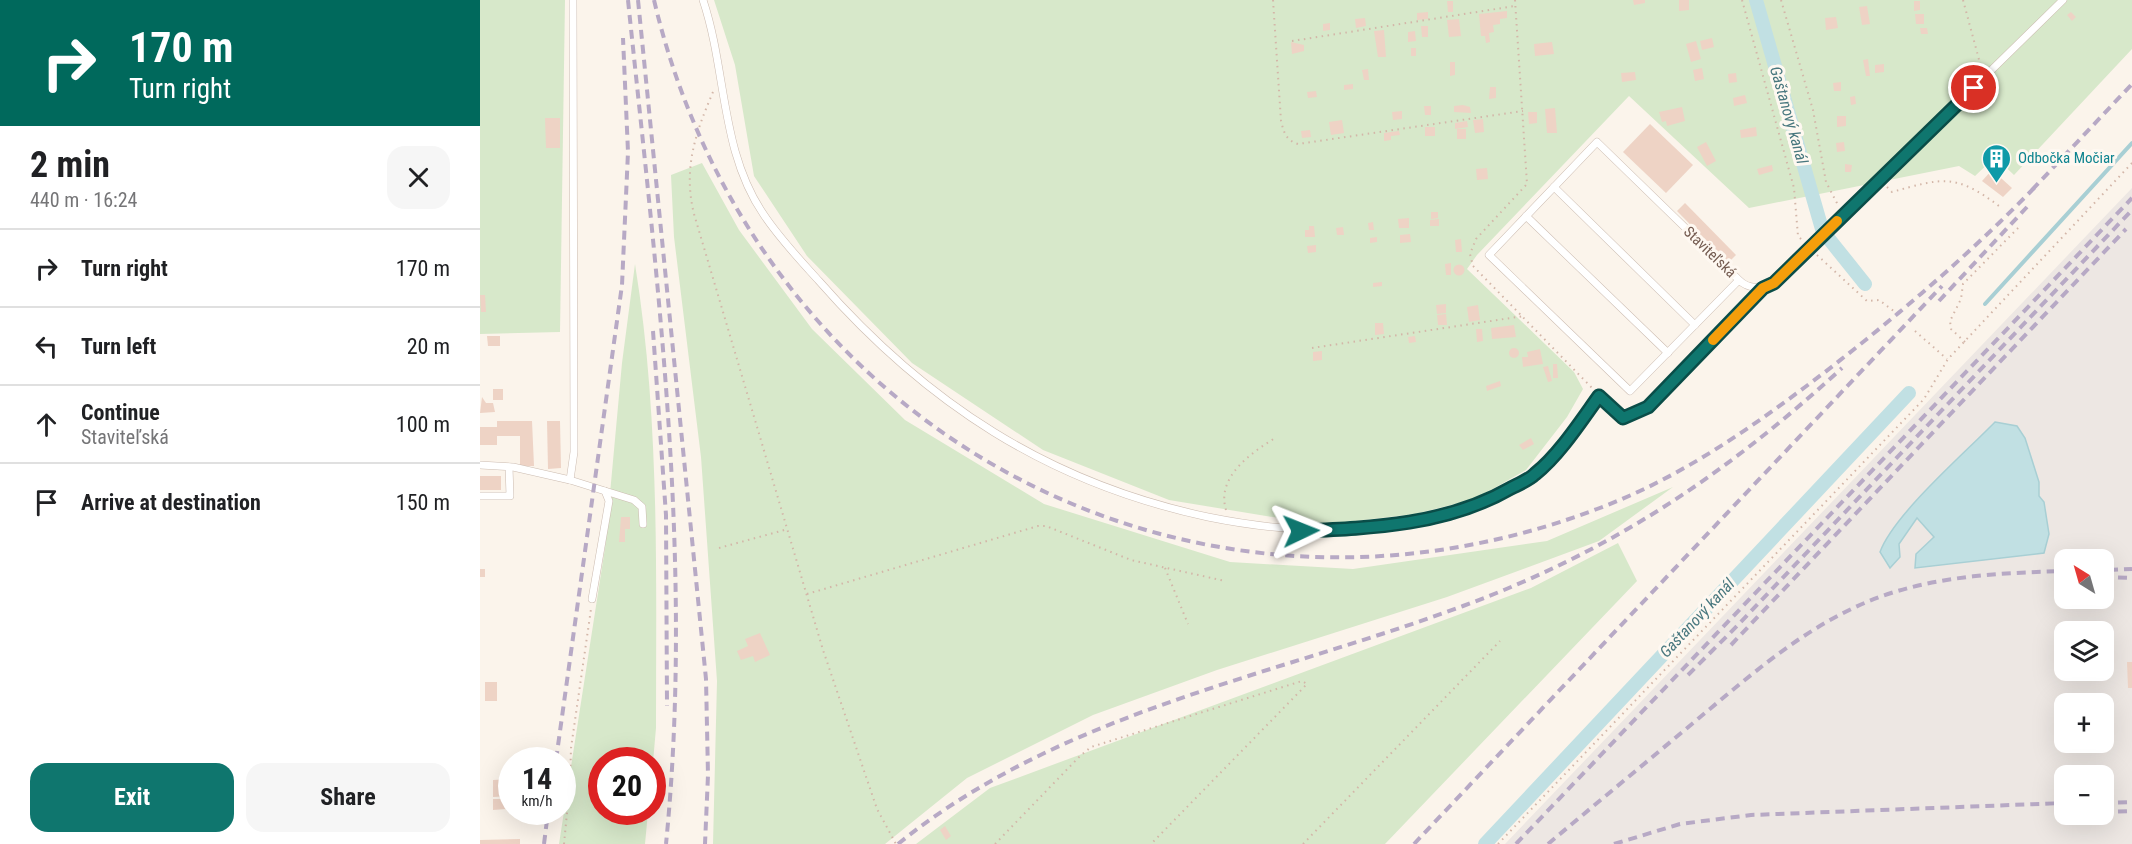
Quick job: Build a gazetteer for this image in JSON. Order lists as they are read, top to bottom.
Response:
{
  "streets": {
    "lane": ["Staviteľská"]
  },
  "water": ["Gaštanový kanál"],
  "places": {
    "building": ["Odbočka Močiar"]
  },
  "north": "top left",
  "page": {
    "turn": ["170 m", "Turn right"],
    "heading": ["2 min", "440 m · 16:24"],
    "list": [
      {
        "name": "Turn right",
        "value": "170 m"
      },
      {
        "name": "Turn left",
        "value": "20 m"
      },
      {
        "name": "Continue",
        "note": "Staviteľská",
        "value": "100 m"
      },
      {
        "name": "Arrive at destination",
        "value": "150 m"
      }
    ],
    "map_buttons": ["+", "−"],
    "speed": "14 km/h",
    "limit": "20",
    "buttons": ["Exit", "Share"]
  }
}
